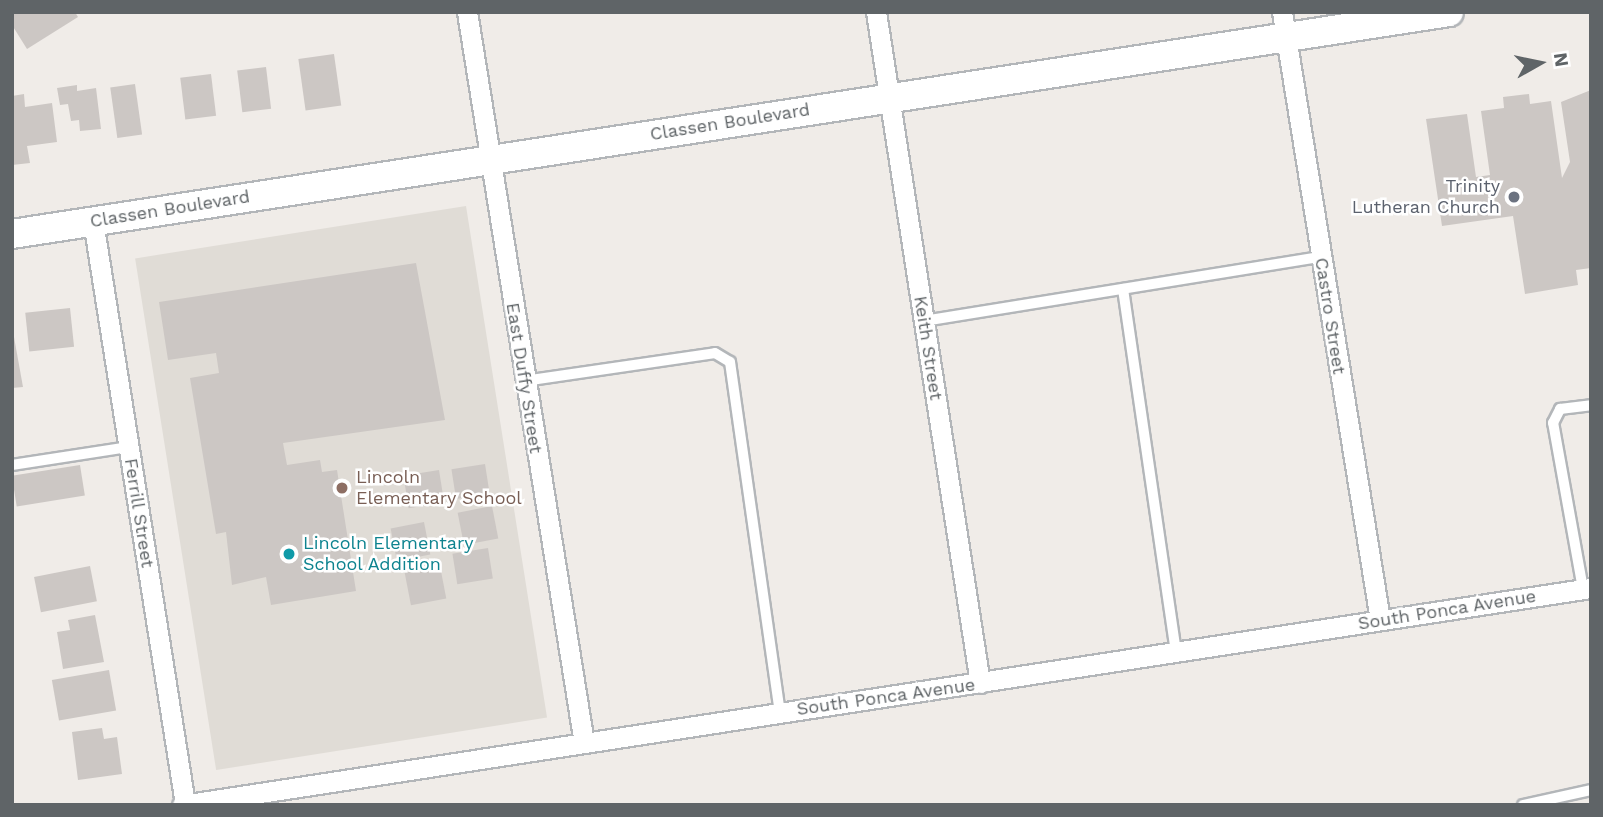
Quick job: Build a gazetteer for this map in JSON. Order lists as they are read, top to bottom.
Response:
{
  "streets": {
    "main road": ["Classen Boulevard"],
    "street": [
      "Castro Street",
      "Keith Street",
      "East Duffy Street",
      "Ferrill Street",
      "South Ponca Avenue"
    ]
  },
  "crossings": [
    ["Classen Boulevard", "Castro Street"],
    ["Classen Boulevard", "Keith Street"],
    ["Classen Boulevard", "East Duffy Street"],
    ["Classen Boulevard", "Ferrill Street"],
    ["Castro Street", "South Ponca Avenue"],
    ["Keith Street", "South Ponca Avenue"],
    ["East Duffy Street", "South Ponca Avenue"],
    ["Ferrill Street", "South Ponca Avenue"]
  ],
  "places": ["Trinity Lutheran Church", "Lincoln Elementary School", "Lincoln Elementary School Addition"],
  "north": "right"
}
